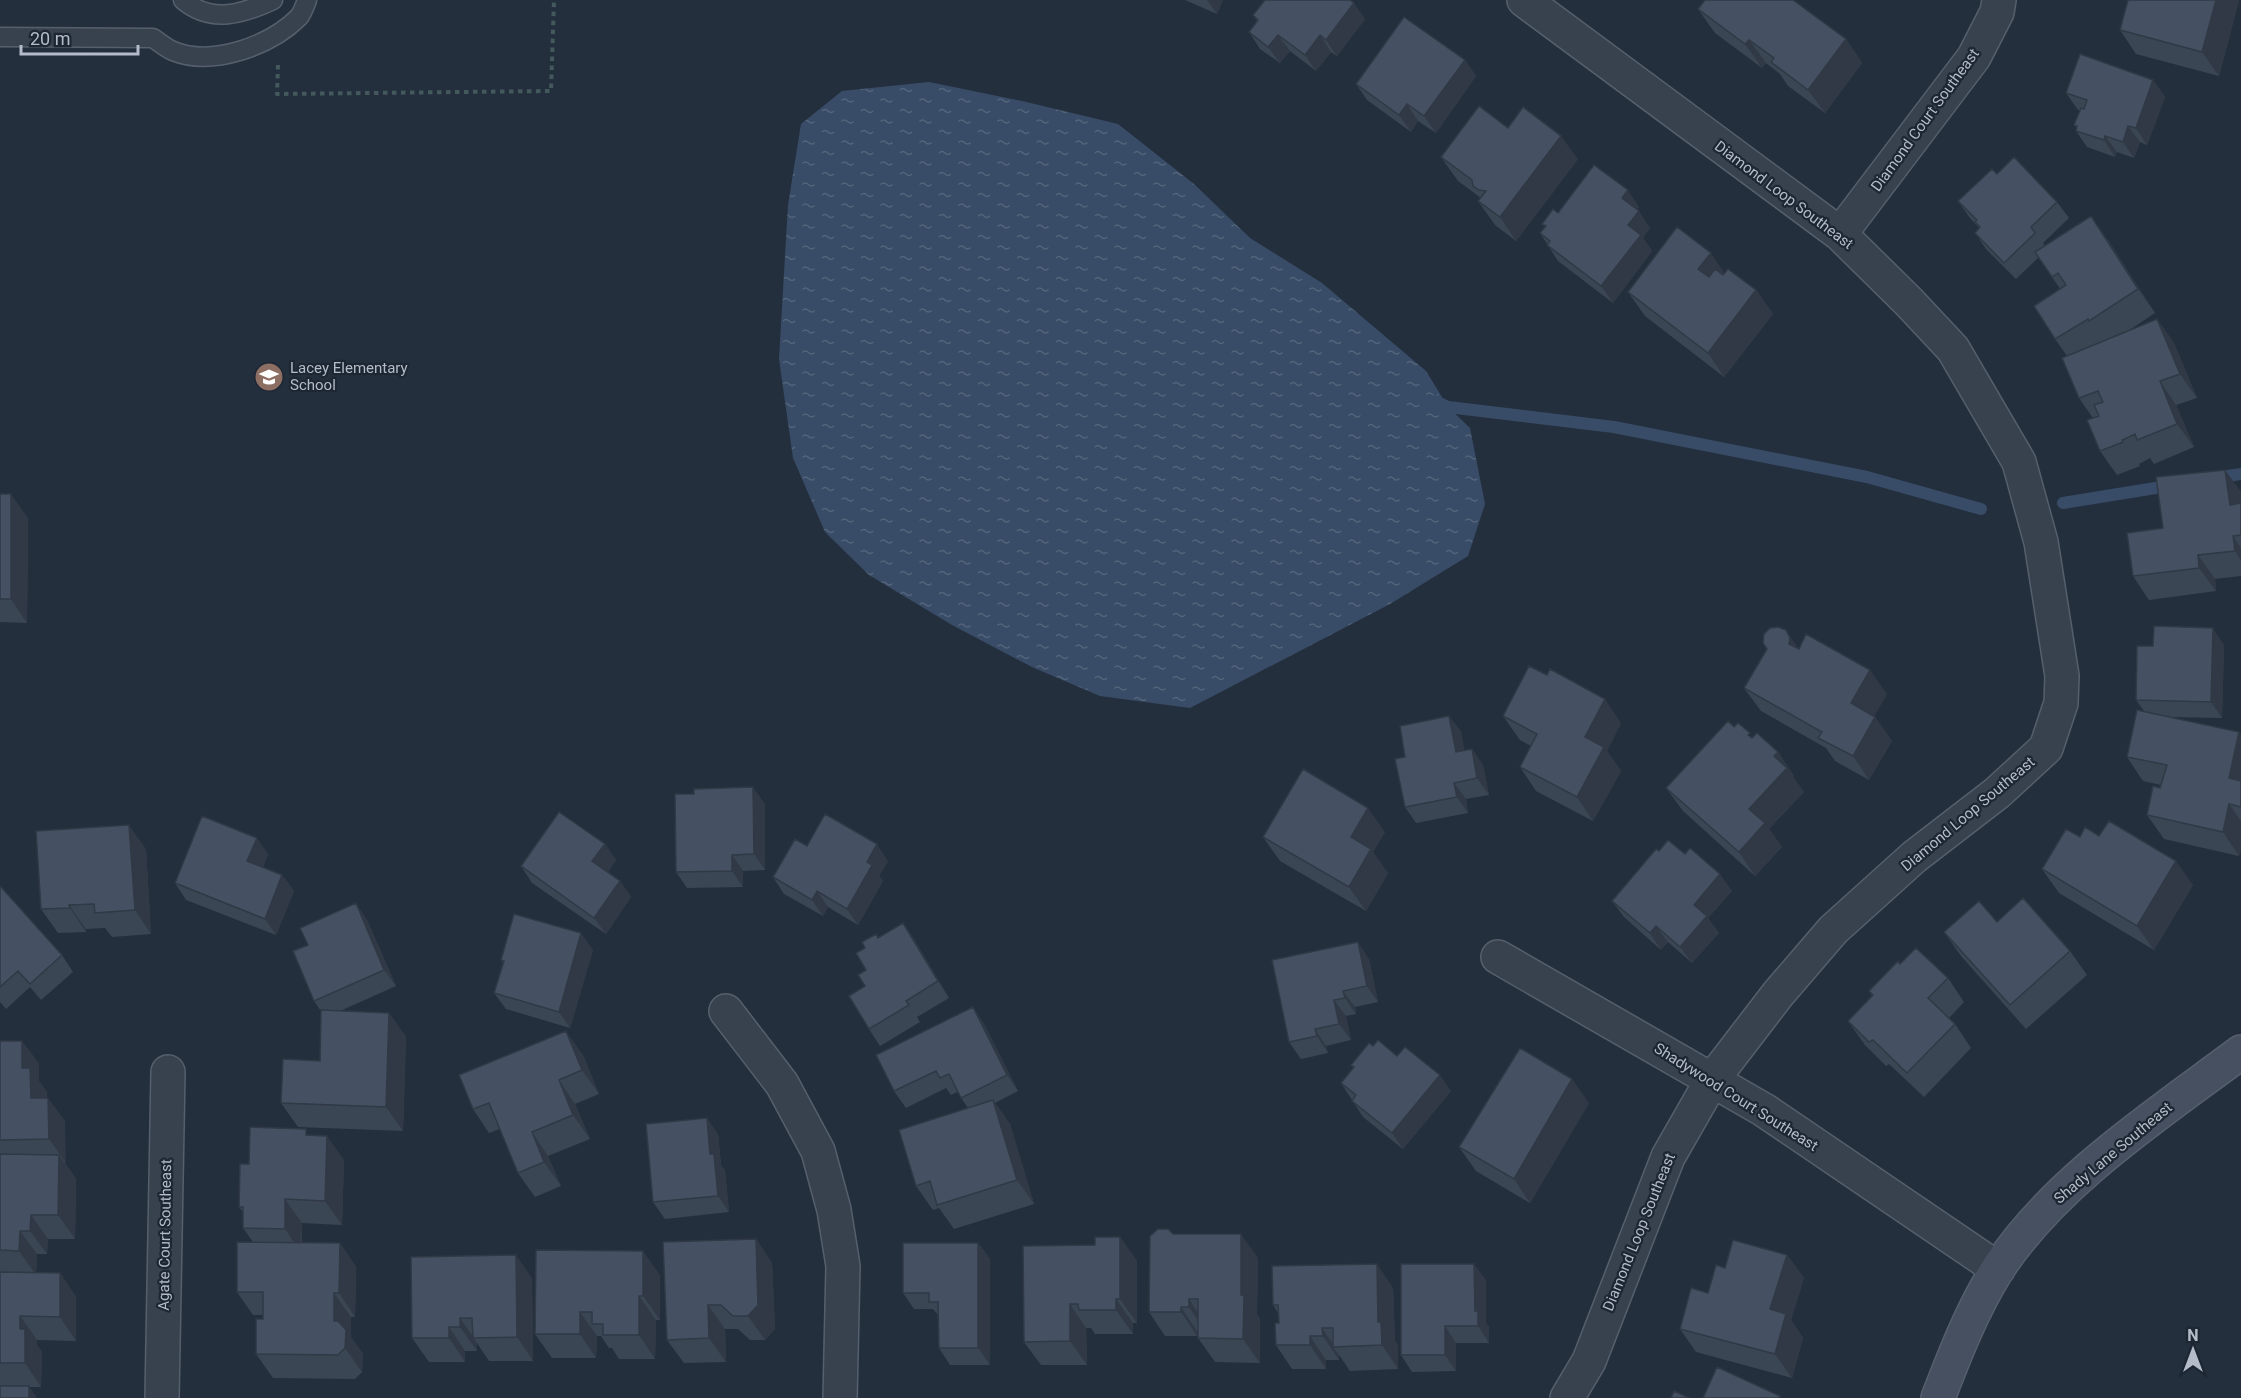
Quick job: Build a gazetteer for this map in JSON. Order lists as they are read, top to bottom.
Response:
{
  "streets": {
    "street": [
      "Diamond Court Southeast",
      "Diamond Loop Southeast",
      "Shadywood Court Southeast",
      "Shady Lane Southeast",
      "Agate Court Southeast"
    ]
  },
  "crossings": [
    ["Diamond Court Southeast", "Diamond Loop Southeast"],
    ["Diamond Loop Southeast", "Shadywood Court Southeast"],
    ["Shadywood Court Southeast", "Shady Lane Southeast"]
  ],
  "places": {
    "school or university": ["Lacey Elementary School"]
  },
  "scale_bar": "20 m",
  "north": "top"
}
